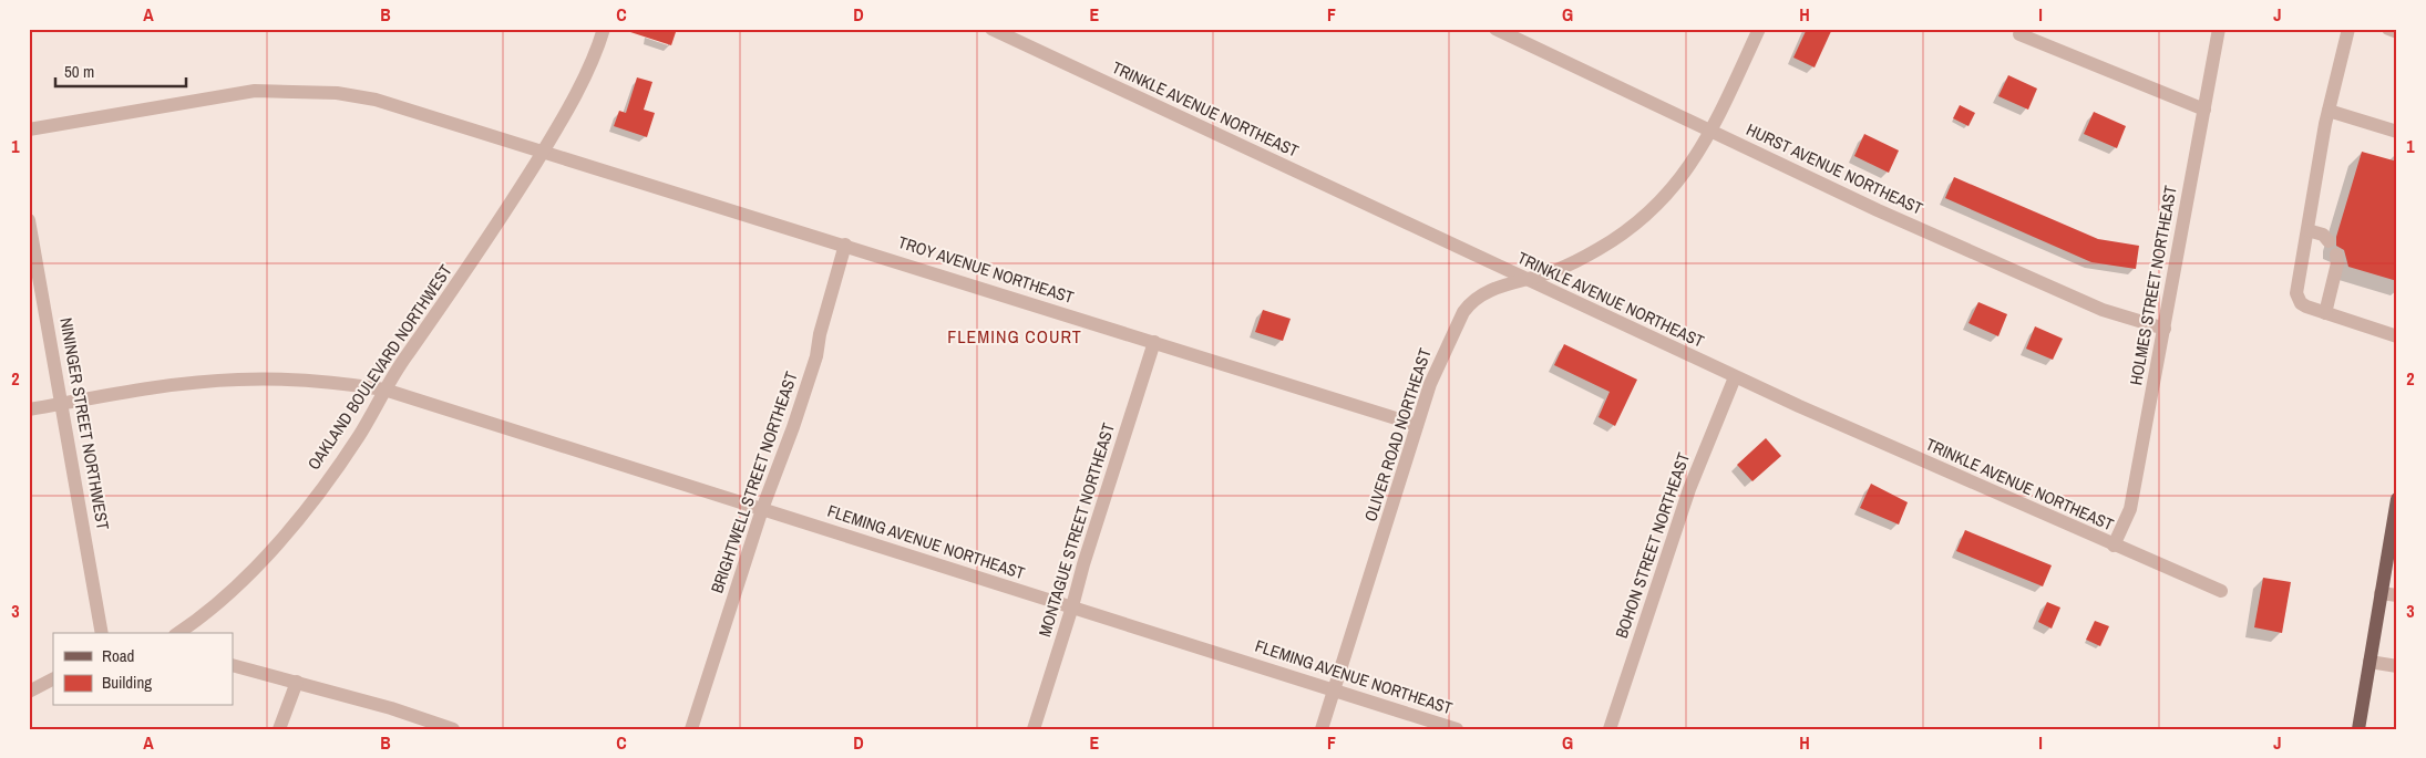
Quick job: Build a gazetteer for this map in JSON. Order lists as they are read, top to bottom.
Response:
{
  "streets": {
    "street": [
      "TRINKLE AVENUE NORTHEAST",
      "HURST AVENUE NORTHEAST",
      "TROY AVENUE NORTHEAST",
      "HOLMES STREET NORTHEAST",
      "OAKLAND BOULEVARD NORTHWEST",
      "NININGER STREET NORTHWEST",
      "OLIVER ROAD NORTHEAST",
      "BRIGHTWELL STREET NORTHEAST",
      "MONTAGUE STREET NORTHEAST",
      "FLEMING AVENUE NORTHEAST",
      "BOHON STREET NORTHEAST"
    ]
  },
  "crossings": [
    ["TRINKLE AVENUE NORTHEAST", "HOLMES STREET NORTHEAST"],
    ["TRINKLE AVENUE NORTHEAST", "OLIVER ROAD NORTHEAST"],
    ["TRINKLE AVENUE NORTHEAST", "BOHON STREET NORTHEAST"],
    ["HURST AVENUE NORTHEAST", "HOLMES STREET NORTHEAST"],
    ["HURST AVENUE NORTHEAST", "OLIVER ROAD NORTHEAST"],
    ["TROY AVENUE NORTHEAST", "OAKLAND BOULEVARD NORTHWEST"],
    ["TROY AVENUE NORTHEAST", "OLIVER ROAD NORTHEAST"],
    ["TROY AVENUE NORTHEAST", "BRIGHTWELL STREET NORTHEAST"],
    ["TROY AVENUE NORTHEAST", "MONTAGUE STREET NORTHEAST"],
    ["OAKLAND BOULEVARD NORTHWEST", "FLEMING AVENUE NORTHEAST"],
    ["NININGER STREET NORTHWEST", "FLEMING AVENUE NORTHEAST"],
    ["OLIVER ROAD NORTHEAST", "FLEMING AVENUE NORTHEAST"],
    ["BRIGHTWELL STREET NORTHEAST", "FLEMING AVENUE NORTHEAST"],
    ["MONTAGUE STREET NORTHEAST", "FLEMING AVENUE NORTHEAST"]
  ],
  "districts": ["FLEMING COURT"],
  "legend": ["Road", "Building"],
  "scale_bar": "50 m",
  "grid": {
    "columns": [
      "A",
      "B",
      "C",
      "D",
      "E",
      "F",
      "G",
      "H",
      "I",
      "J"
    ],
    "rows": ["1", "2", "3"]
  }
}
